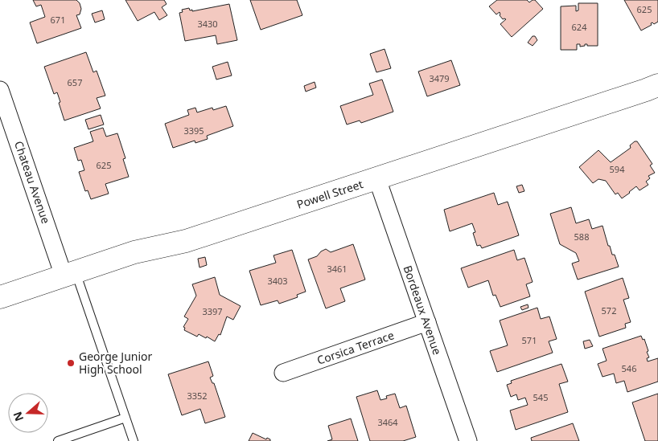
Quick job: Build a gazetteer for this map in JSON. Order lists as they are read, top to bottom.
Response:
{
  "streets": {
    "street": [
      "Chateau Avenue",
      "Powell Street",
      "Bordeaux Avenue",
      "Corsica Terrace"
    ]
  },
  "crossings": [
    ["Chateau Avenue", "Powell Street"],
    ["Powell Street", "Bordeaux Avenue"],
    ["Bordeaux Avenue", "Corsica Terrace"]
  ],
  "places": ["George Junior High School"],
  "house_numbers": [
    "625",
    "671",
    "3430",
    "624",
    "3479",
    "657",
    "3395",
    "625",
    "594",
    "588",
    "3461",
    "3403",
    "572",
    "3397",
    "571",
    "546",
    "3352",
    "545",
    "3464"
  ],
  "north": "left"
}
